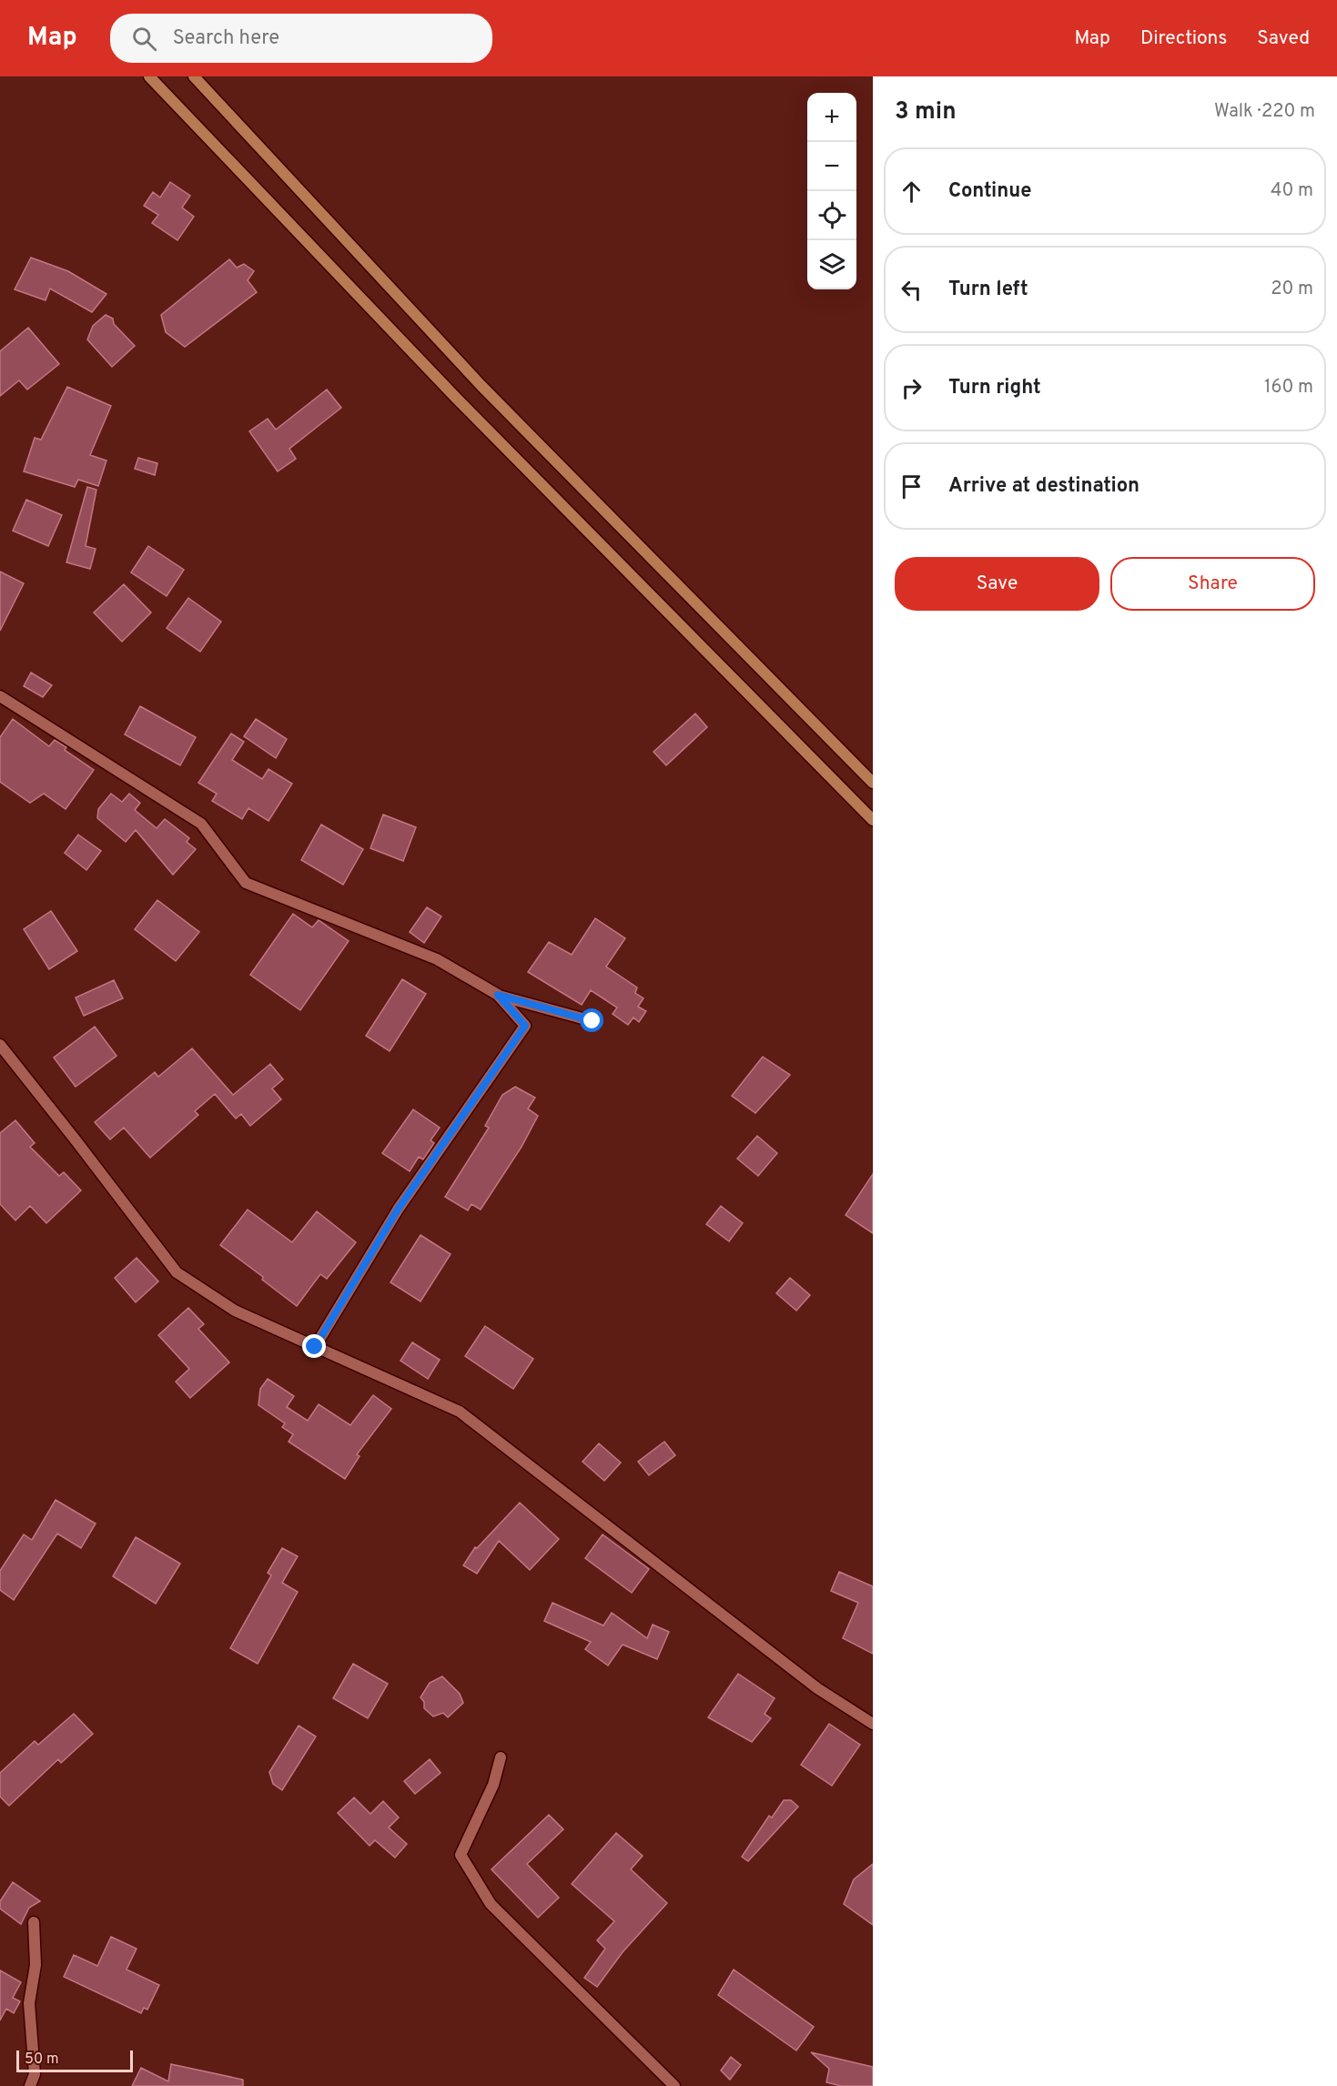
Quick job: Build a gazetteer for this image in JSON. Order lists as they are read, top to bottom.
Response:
{
  "scale_bar": "50 m",
  "page": {
    "header": "Map",
    "search": "Search here",
    "nav": ["Map", "Directions", "Saved"],
    "heading": ["3 min", "Walk · 220 m"],
    "map_buttons": ["+", "−"],
    "list": [
      ["Continue", "40 m"],
      ["Turn left", "20 m"],
      ["Turn right", "160 m"],
      "Arrive at destination"
    ],
    "buttons": ["Save", "Share"],
    "scale": "50 m"
  }
}
